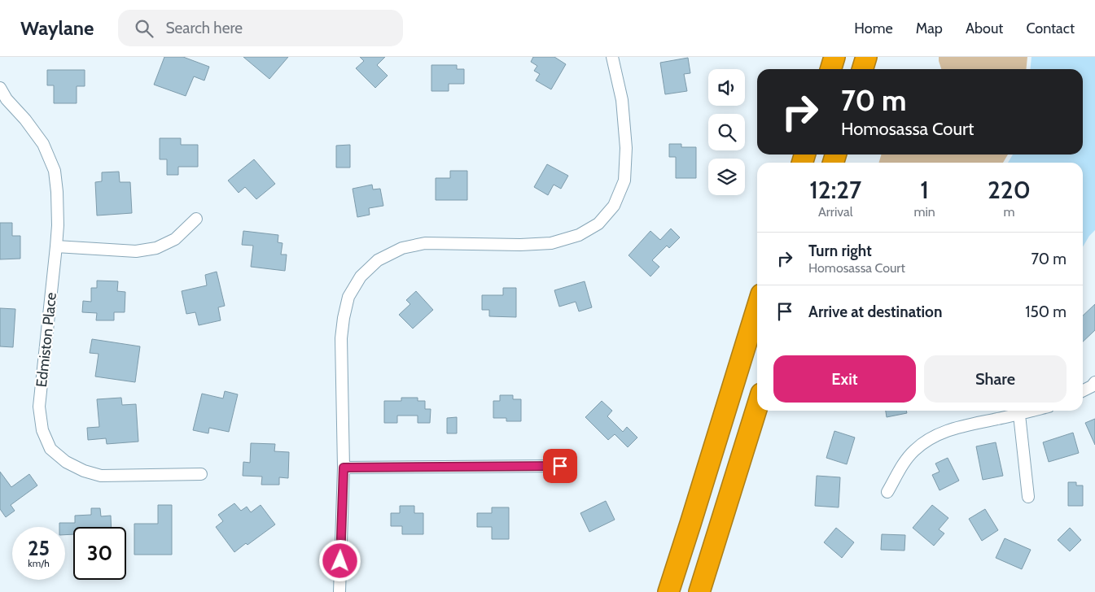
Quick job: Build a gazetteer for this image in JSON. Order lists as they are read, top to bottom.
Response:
{
  "streets": {
    "street": ["Edmiston Place"]
  },
  "page": {
    "header": "Waylane",
    "search": "Search here",
    "nav": [
      "Home",
      "Map",
      "About",
      "Contact"
    ],
    "turn": ["70 m", "Homosassa Court"],
    "eta": [
      "12:27",
      "Arrival",
      "1",
      "min",
      "220",
      "m"
    ],
    "list": [
      {
        "name": "Turn right",
        "note": "Homosassa Court",
        "value": "70 m"
      },
      {
        "name": "Arrive at destination",
        "value": "150 m"
      }
    ],
    "buttons": ["Exit", "Share"],
    "speed": "25 km/h",
    "limit": "30"
  }
}
